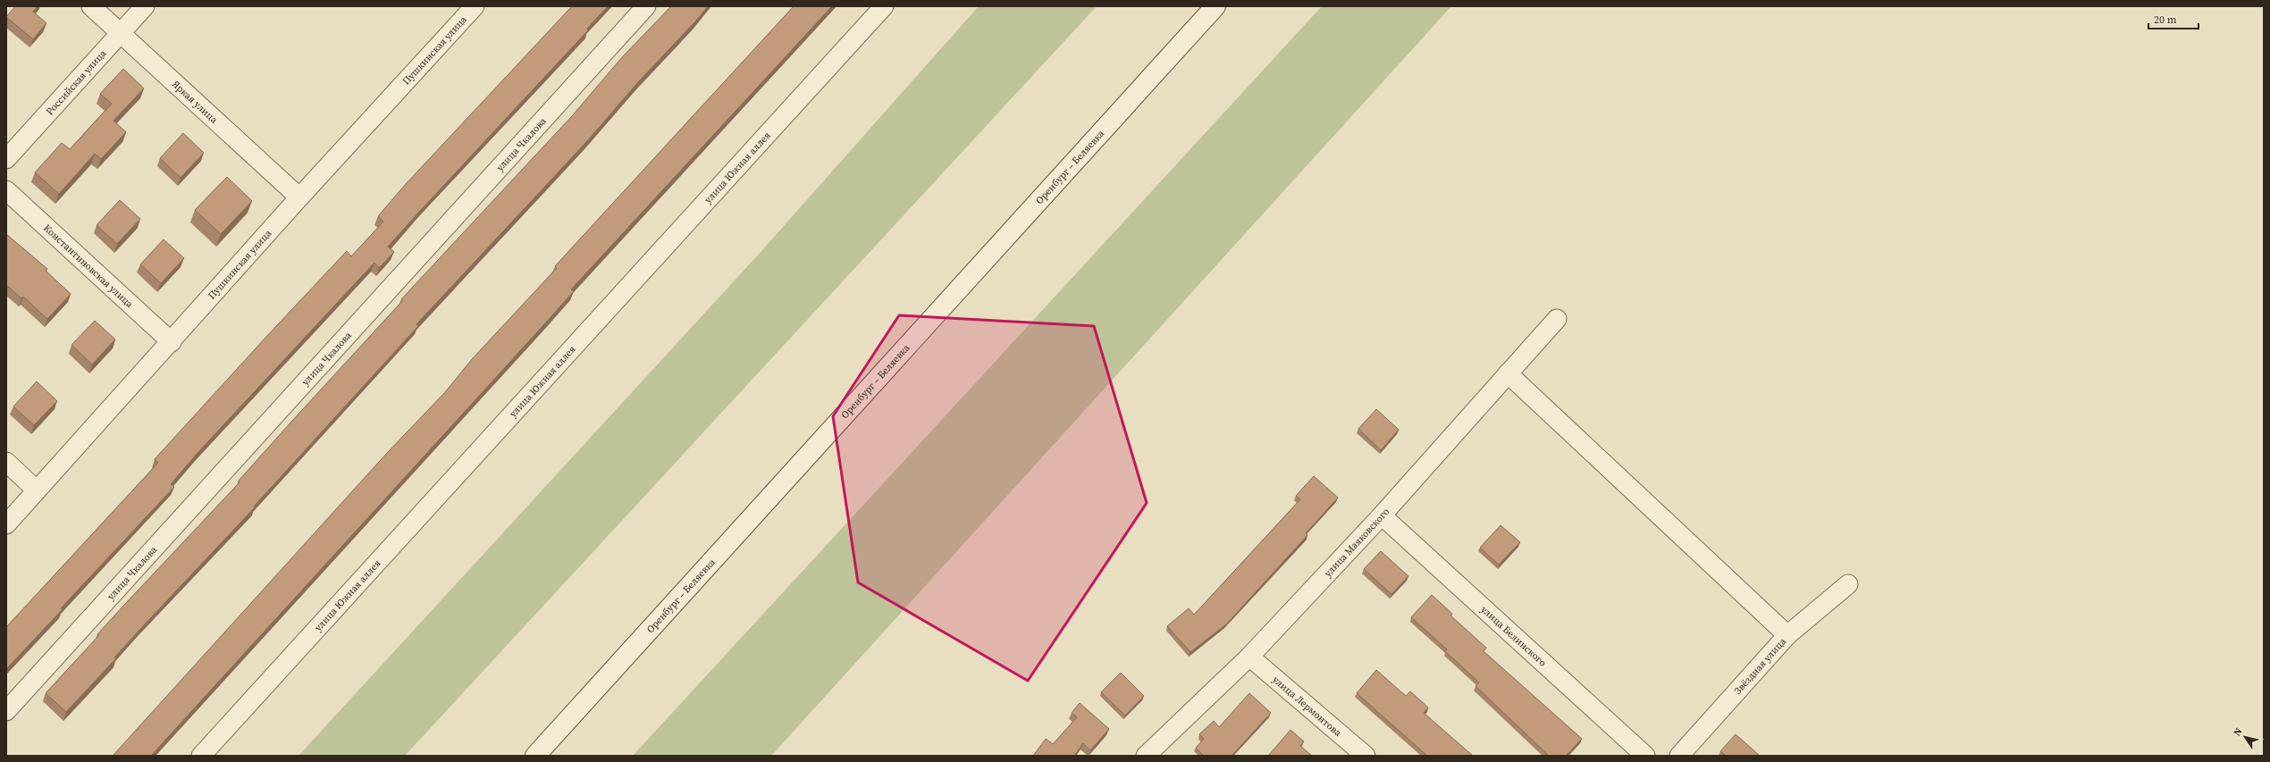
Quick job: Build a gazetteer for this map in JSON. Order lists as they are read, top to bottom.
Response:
{
  "streets": {
    "main road": ["Оренбург – Беляевка"],
    "street": [
      "Пушкинская улица",
      "Российская улица",
      "Яркая улица",
      "улица Чкалова",
      "улица Южная аллея",
      "Константиновская улица",
      "улица Маяковского",
      "улица Белинского",
      "Звёздная улица",
      "улица Лермонтова"
    ]
  },
  "crossings": [
    ["Пушкинская улица", "Яркая улица"],
    ["Пушкинская улица", "Константиновская улица"],
    ["Российская улица", "Яркая улица"],
    ["улица Маяковского", "улица Белинского"],
    ["улица Маяковского", "улица Лермонтова"]
  ],
  "scale_bar": "20 m",
  "north": "top left"
}
